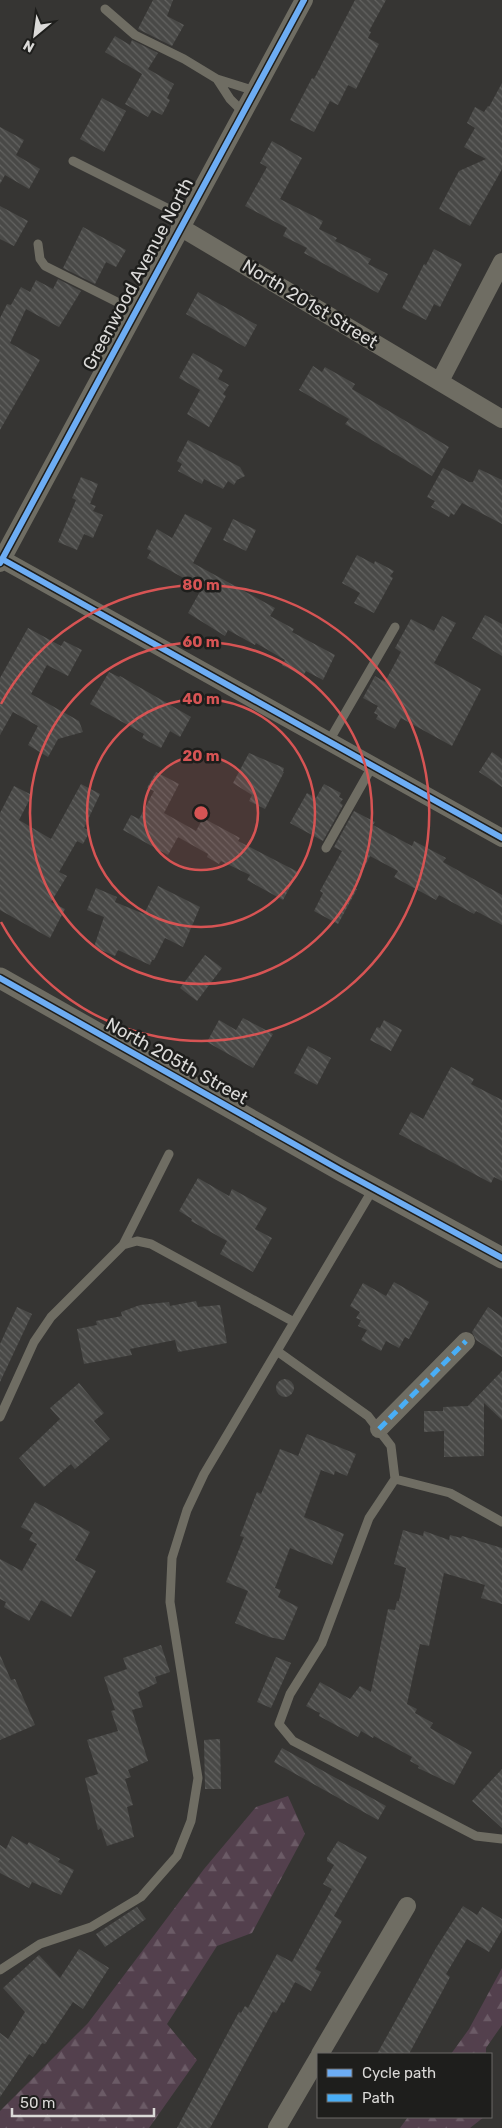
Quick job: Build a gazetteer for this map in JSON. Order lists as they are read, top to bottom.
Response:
{
  "streets": {
    "street": ["Greenwood Avenue North", "North 201st Street", "North 205th Street"]
  },
  "crossings": [
    ["Greenwood Avenue North", "North 201st Street"]
  ],
  "legend": ["Cycle path", "Path"],
  "scale_bar": "50 m",
  "north": "bottom left",
  "rings": [
    "80 m",
    "60 m",
    "40 m",
    "20 m"
  ]
}
